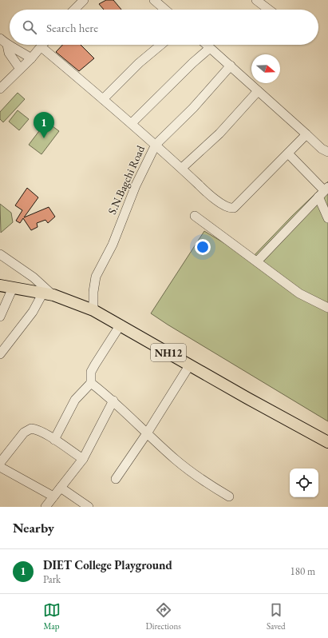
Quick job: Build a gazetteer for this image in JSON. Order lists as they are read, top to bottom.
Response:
{
  "streets": {
    "main road": ["NH12"],
    "street": ["S.N.Bagchi Road"]
  },
  "crossings": [
    ["S.N.Bagchi Road", "NH12"]
  ],
  "north": "right",
  "page": {
    "search": "Search here",
    "pins": "1",
    "heading": "Nearby",
    "list": [
      {
        "mark": "1",
        "name": "DIET College Playground",
        "note": "Park",
        "value": "180 m"
      }
    ],
    "nav": ["Map", "Directions", "Saved"]
  }
}
